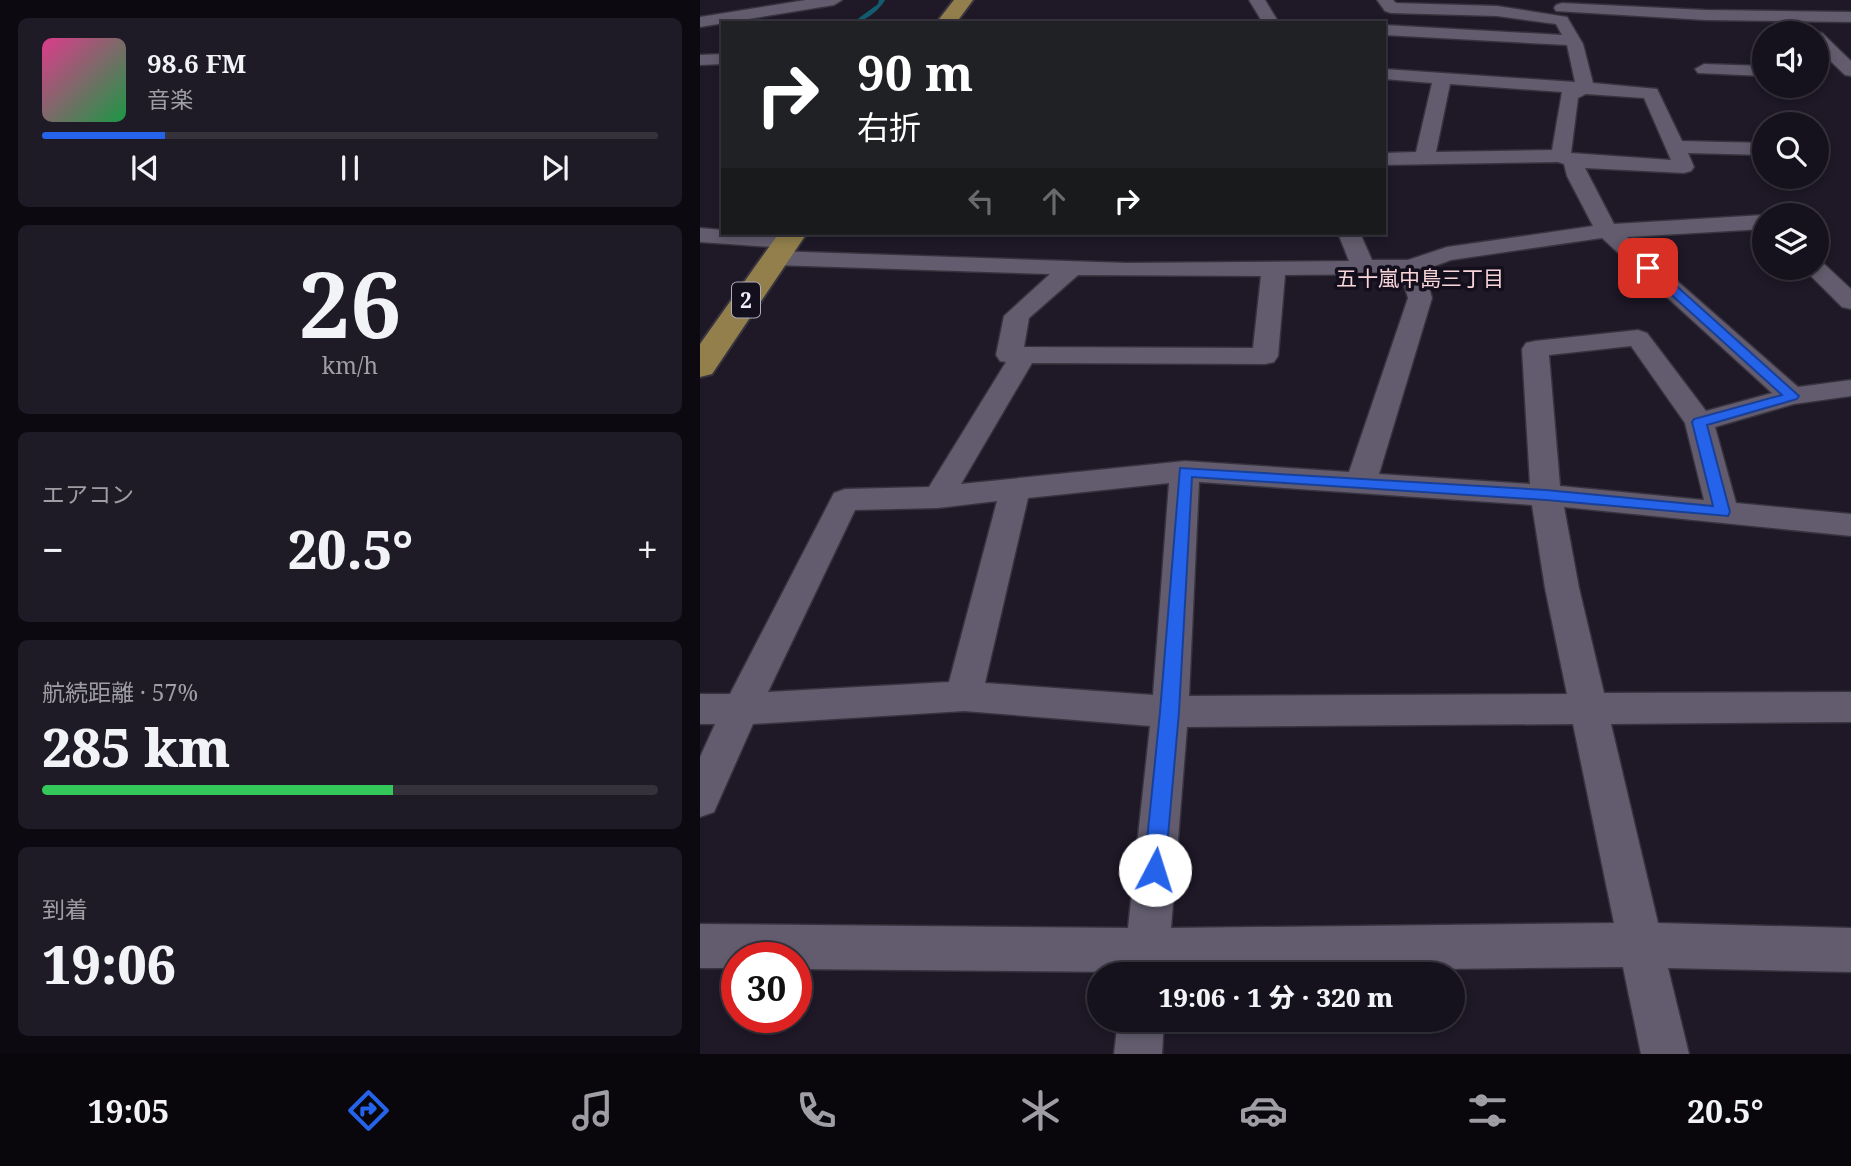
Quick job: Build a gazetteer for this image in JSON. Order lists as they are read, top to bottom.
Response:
{
  "streets": {
    "main road": ["2"]
  },
  "districts": ["五十嵐中島三丁目"],
  "page": {
    "turn": ["90 m", "右折"],
    "song": ["98.6 FM", "音楽"],
    "tile": [
      ["26", "km/h"],
      "エアコン",
      ["航続距離 · 57%", "285 km"],
      ["到着", "19:06"]
    ],
    "heat": ["−", "20.5°", "+"],
    "limit": "30",
    "trip": "19:06 · 1 分 · 320 m",
    "tabs": ["19:05", "20.5°"]
  }
}
